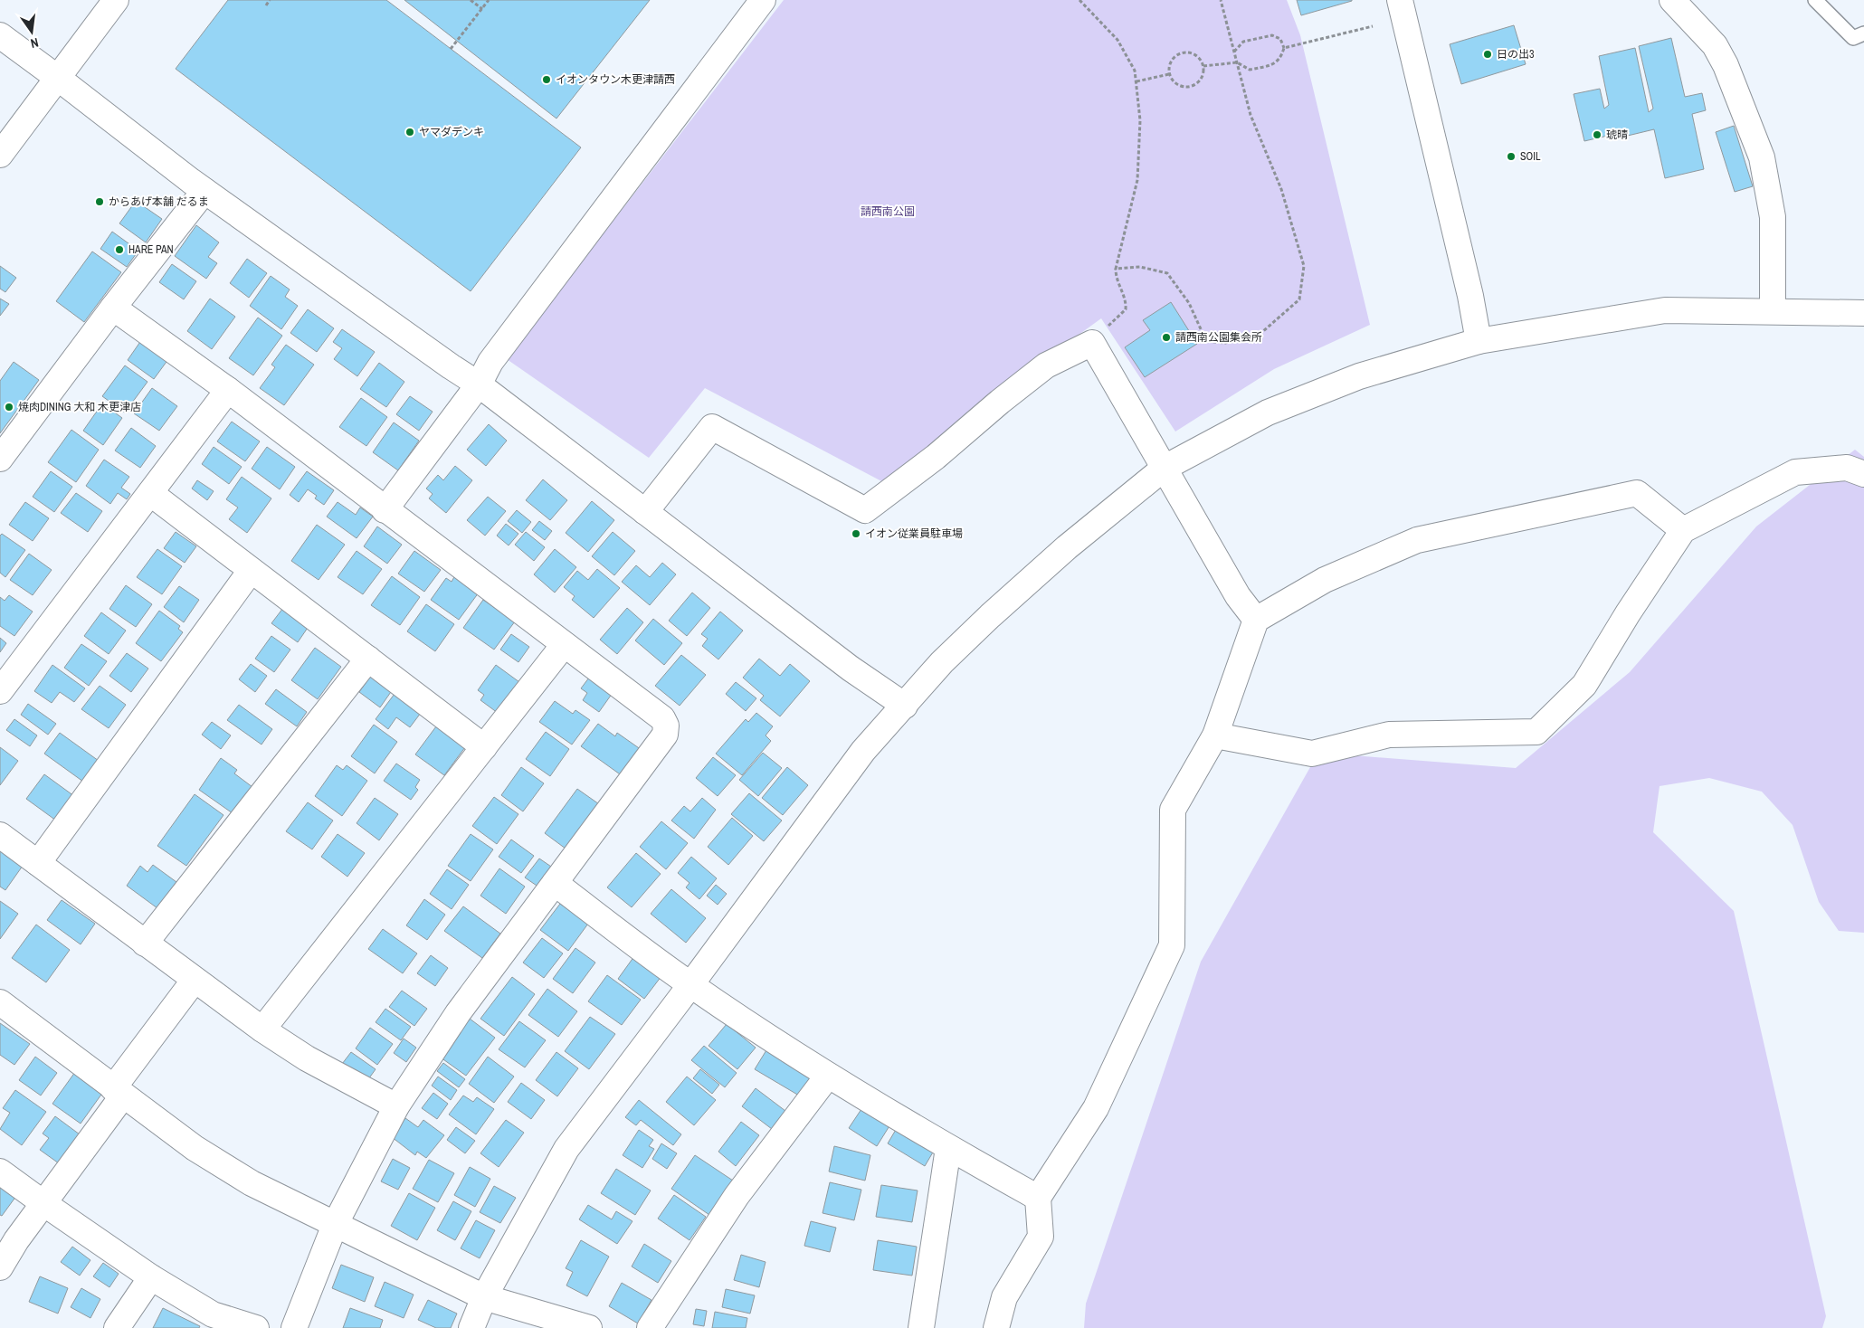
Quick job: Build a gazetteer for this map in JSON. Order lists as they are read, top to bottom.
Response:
{
  "parks": ["請西南公園"],
  "places": [
    "日の出3",
    "イオンタウン木更津請西",
    "ヤマダデンキ",
    "琥晴",
    "SOIL",
    "からあげ本舗 だるま",
    "HARE PAN",
    "請西南公園集会所",
    "焼肉DINING 大和 木更津店",
    "イオン従業員駐車場"
  ],
  "north": "bottom"
}
